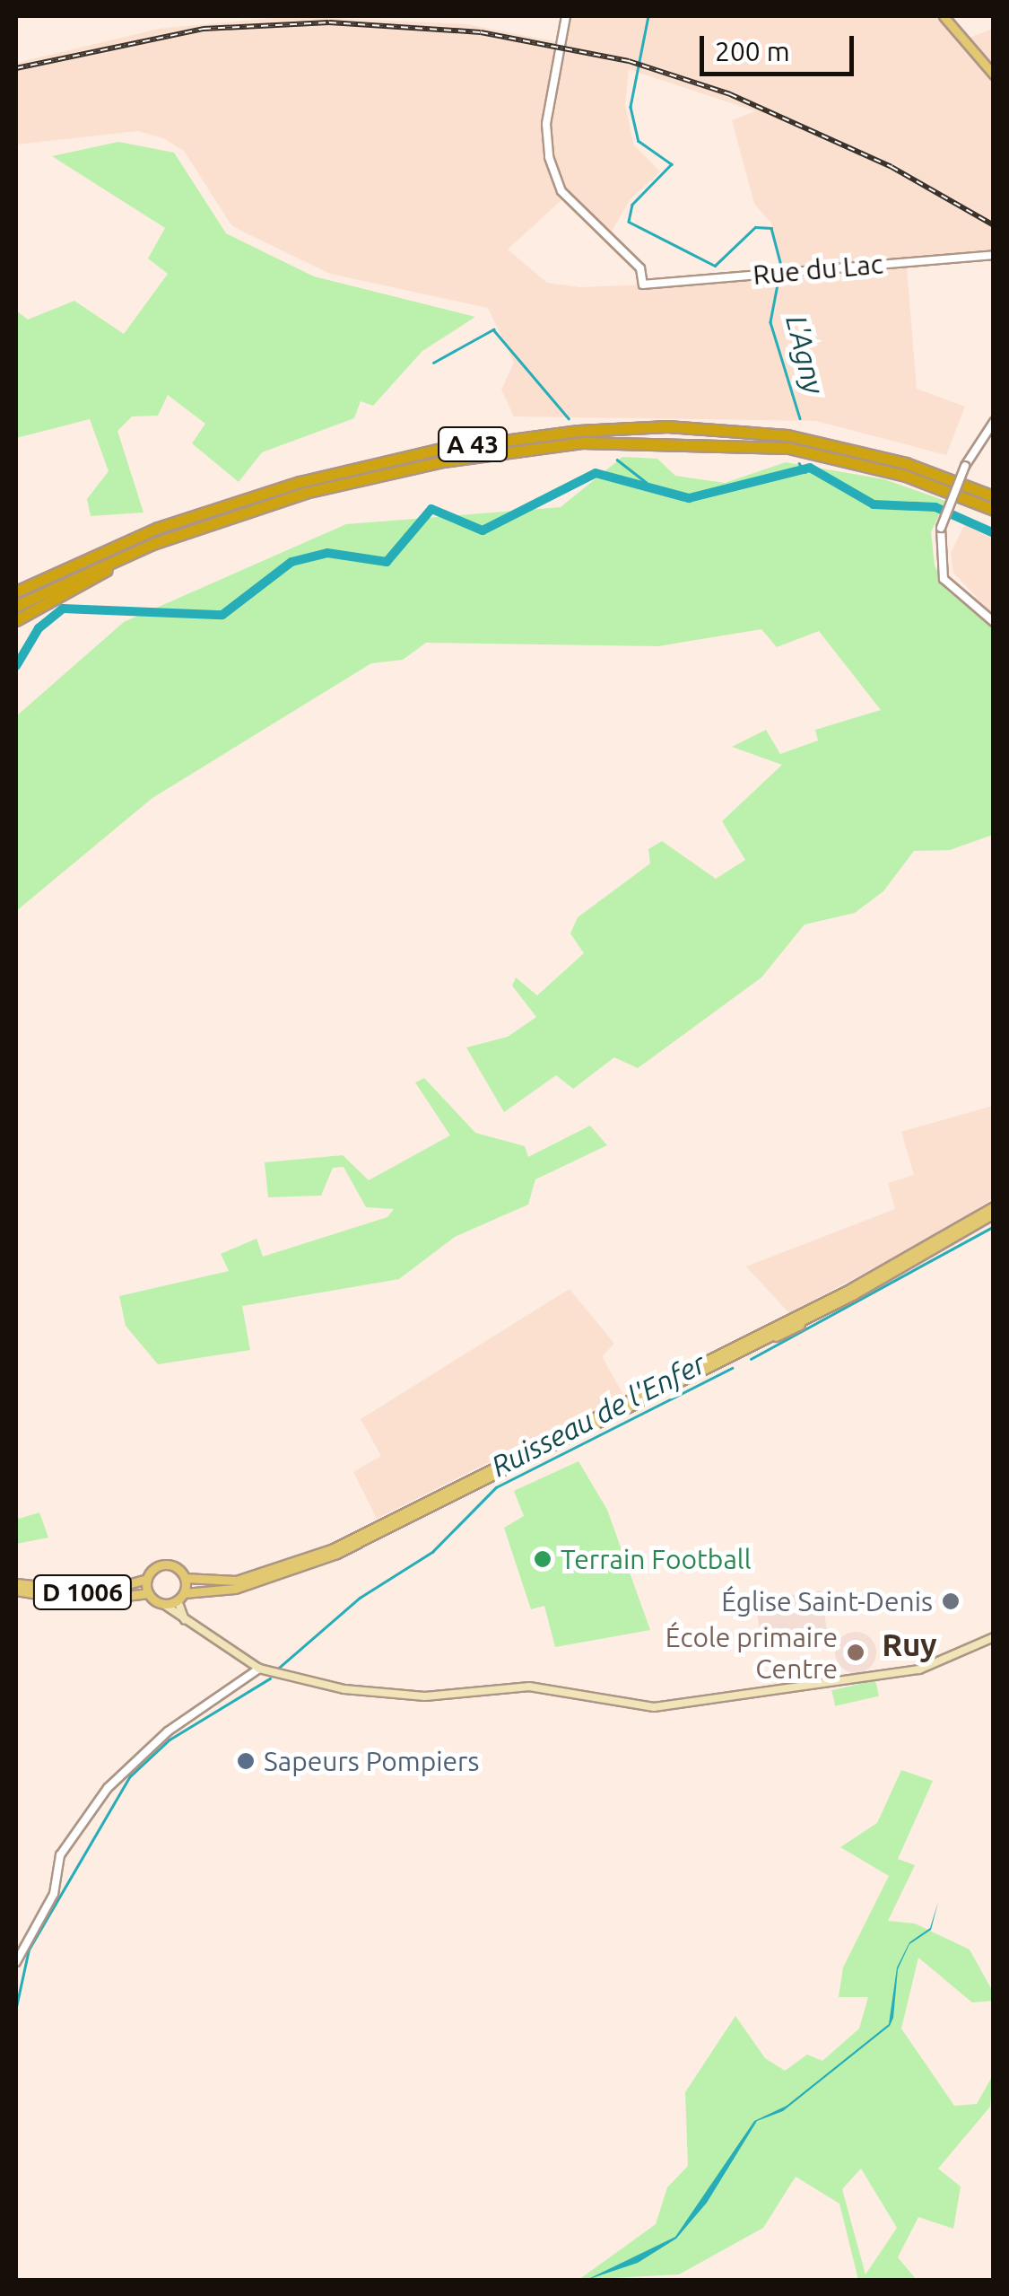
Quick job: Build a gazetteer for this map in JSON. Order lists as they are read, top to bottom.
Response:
{
  "streets": {
    "highway": ["A 43"],
    "main road": ["D 1006"],
    "street": ["Rue du Lac"]
  },
  "districts": ["Ruy"],
  "water": ["L'Agny", "Ruisseau de l'Enfer"],
  "places": [
    "Terrain Football",
    "Église Saint-Denis",
    "École primaire Centre",
    "Sapeurs Pompiers"
  ],
  "scale_bar": "200 m"
}
